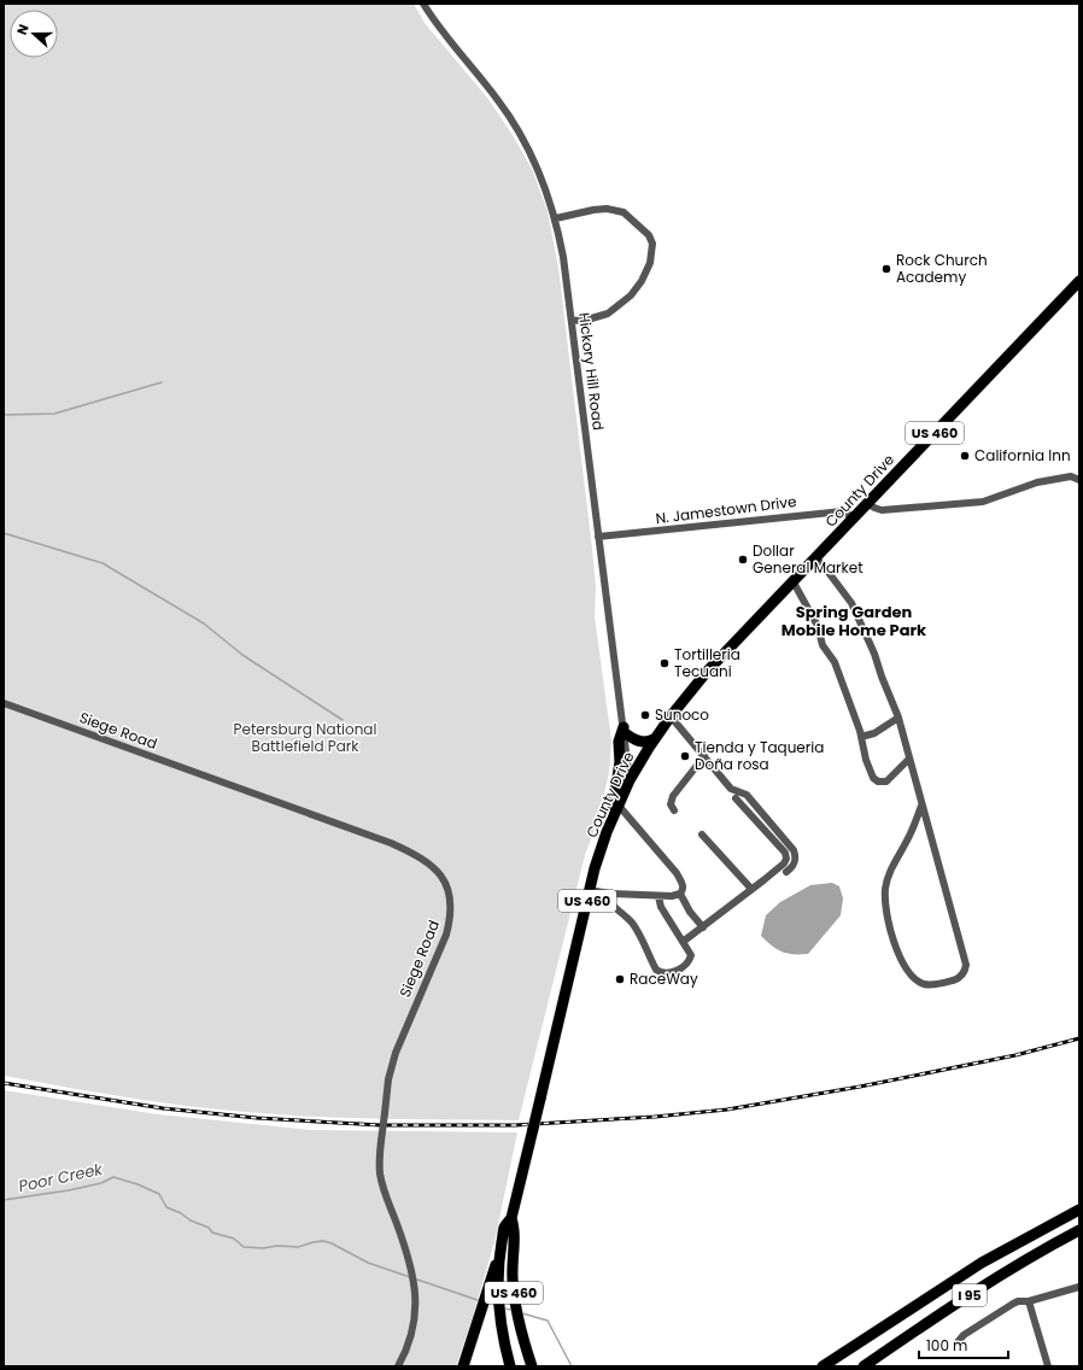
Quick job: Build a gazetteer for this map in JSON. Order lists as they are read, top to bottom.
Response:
{
  "streets": {
    "highway": ["US 460", "County Drive", "I 95"],
    "street": ["Hickory Hill Road", "N. Jamestown Drive", "Siege Road"]
  },
  "crossings": [
    ["Hickory Hill Road", "County Drive"],
    ["Hickory Hill Road", "N. Jamestown Drive"],
    ["County Drive", "N. Jamestown Drive"]
  ],
  "districts": ["Spring Garden Mobile Home Park"],
  "water": ["Poor Creek"],
  "parks": ["Petersburg National Battlefield Park"],
  "places": [
    "Rock Church Academy",
    "California Inn",
    "Dollar General Market",
    "Tortilleria Tecuani",
    "Sunoco",
    "Tienda y Taqueria Doña rosa",
    "RaceWay"
  ],
  "scale_bar": "100 m",
  "north": "left"
}
